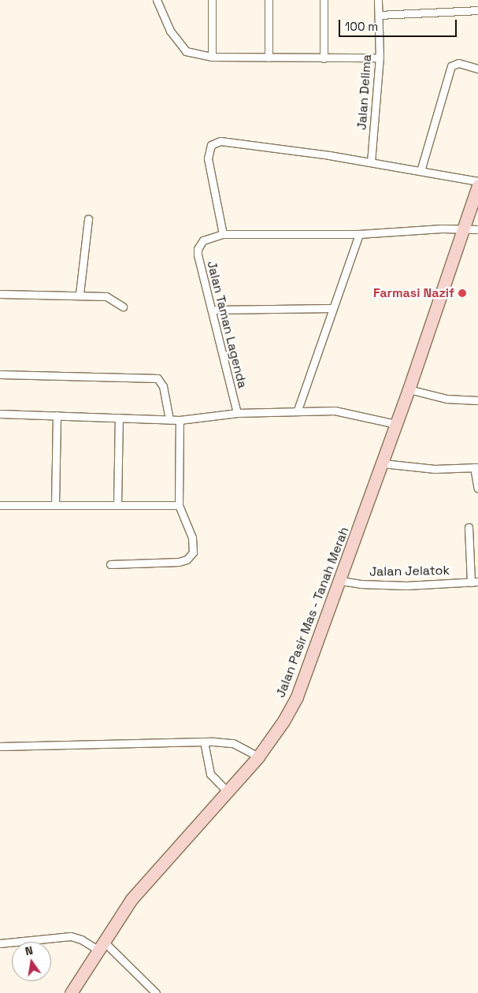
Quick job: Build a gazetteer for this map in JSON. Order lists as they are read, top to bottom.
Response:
{
  "streets": {
    "main road": ["Jalan Pasir Mas - Tanah Merah"],
    "street": ["Jalan Delima", "Jalan Taman Lagenda", "Jalan Jelatok"]
  },
  "crossings": [
    ["Jalan Taman Lagenda", "Jalan Pasir Mas - Tanah Merah"],
    ["Jalan Jelatok", "Jalan Pasir Mas - Tanah Merah"]
  ],
  "places": ["Farmasi Nazif"],
  "scale_bar": "100 m",
  "north": "top"
}
